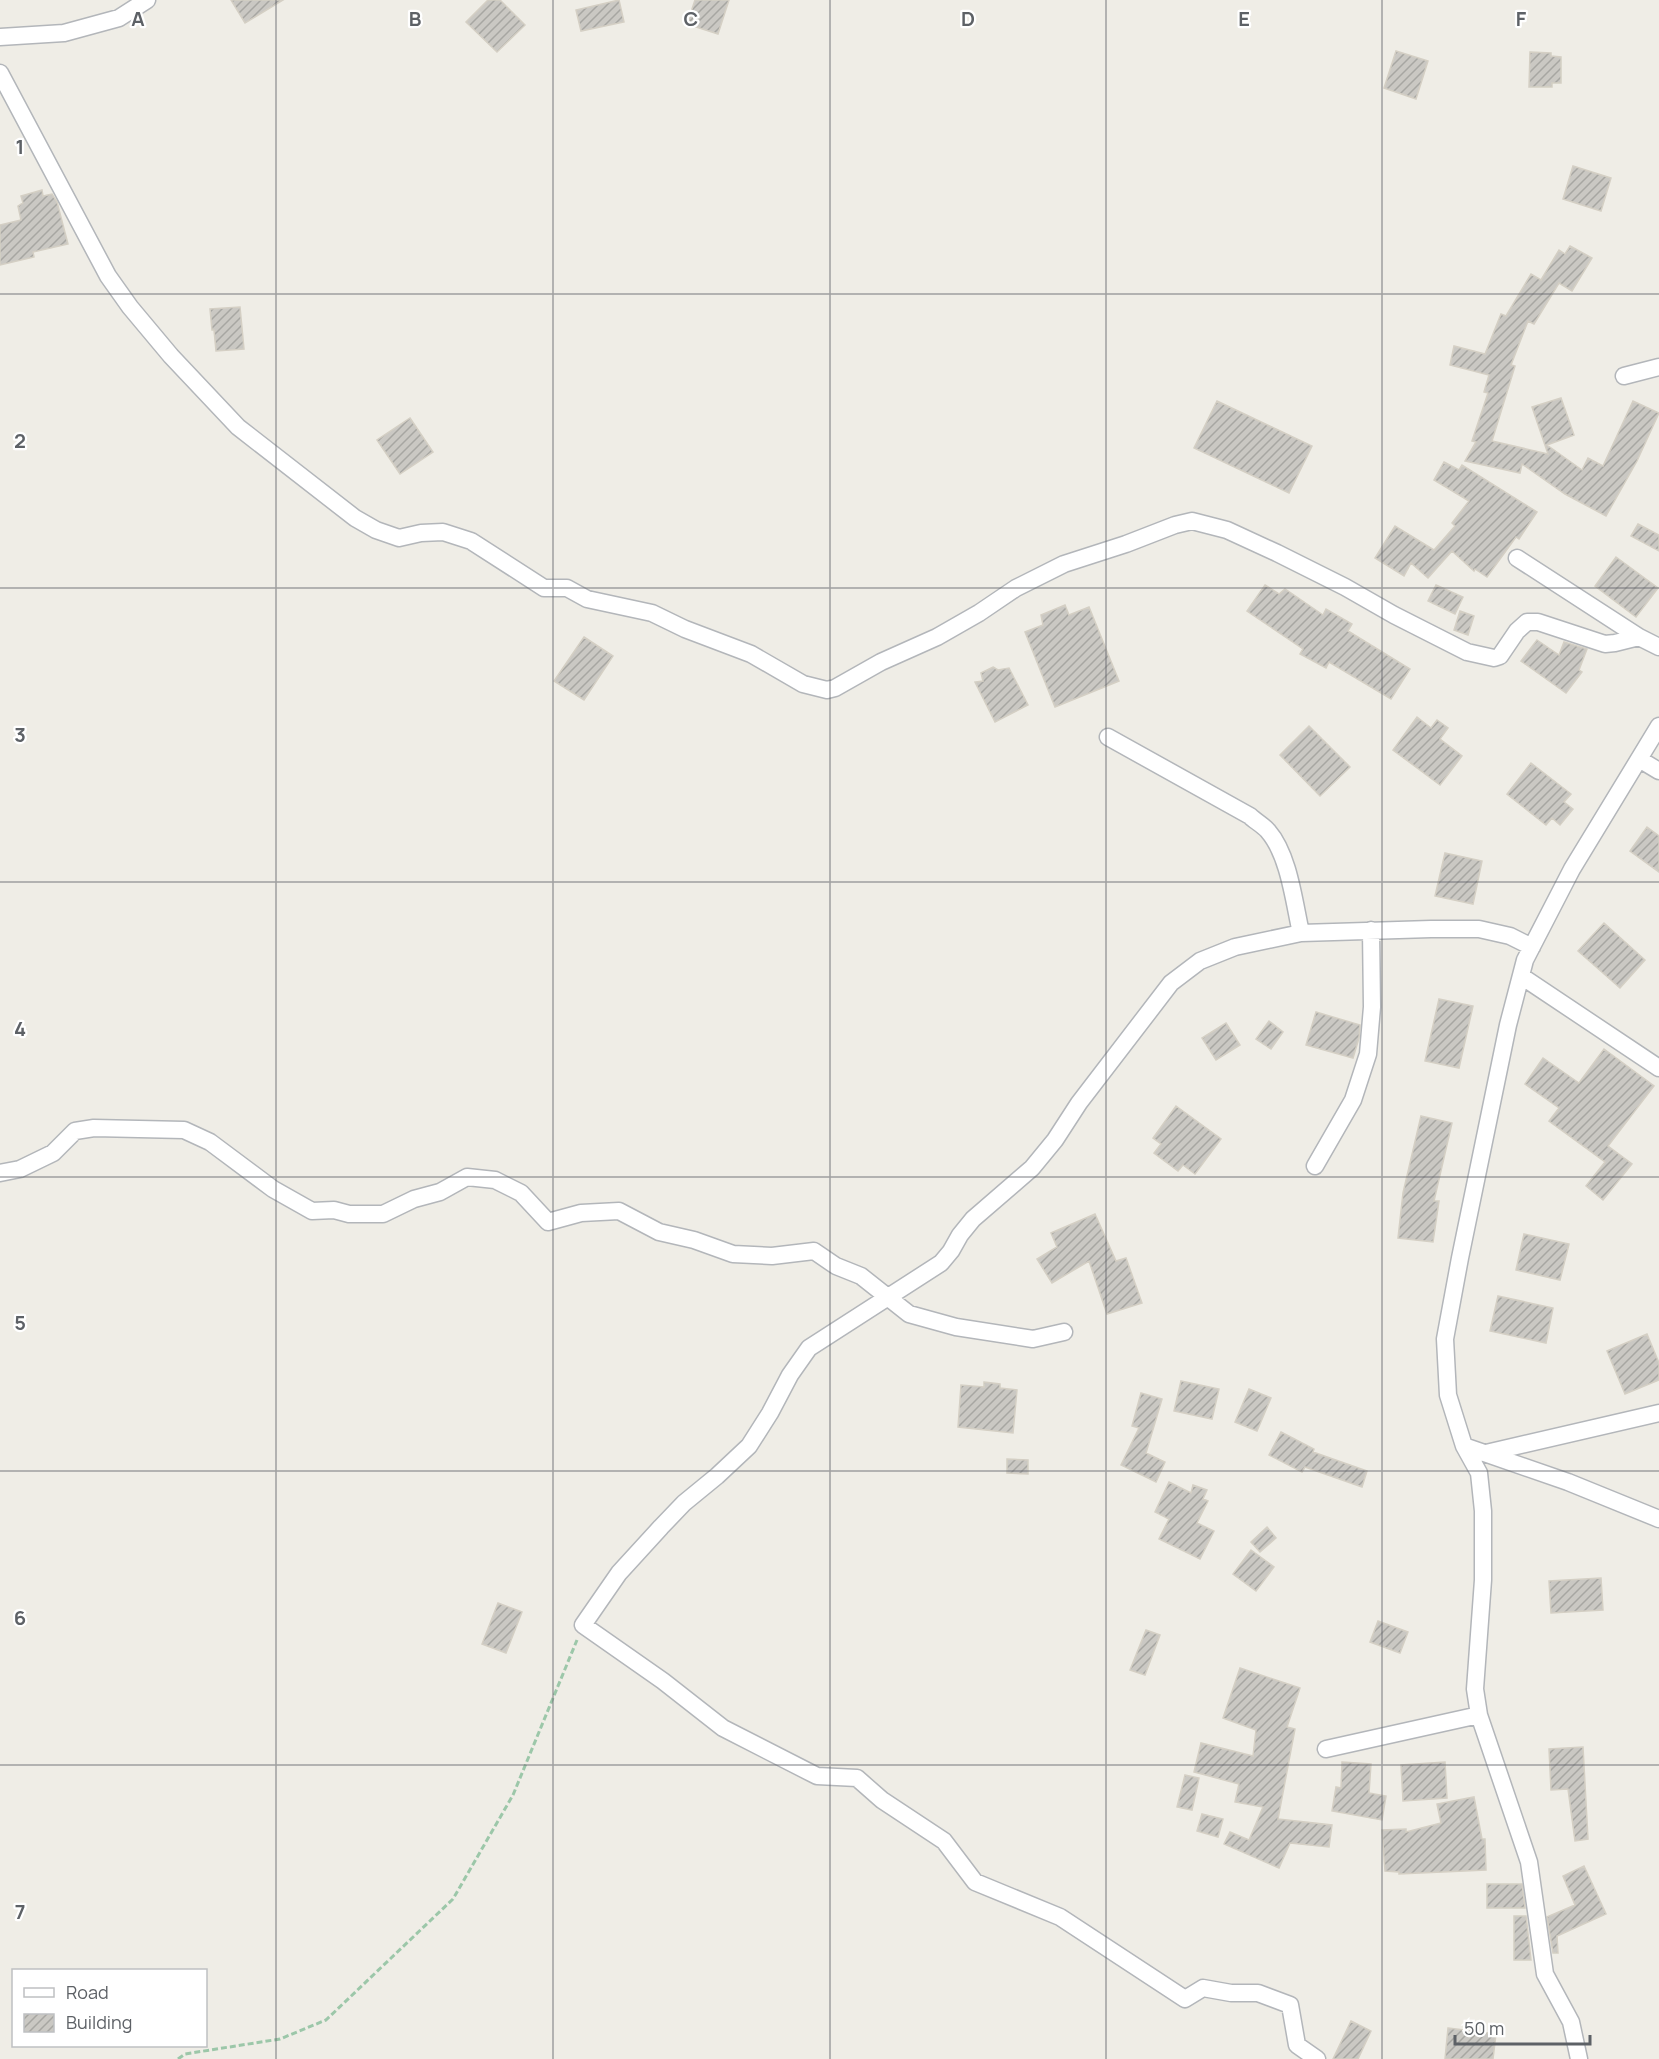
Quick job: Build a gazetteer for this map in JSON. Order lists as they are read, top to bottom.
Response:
{
  "legend": ["Road", "Building"],
  "scale_bar": "50 m",
  "grid": {
    "columns": [
      "A",
      "B",
      "C",
      "D",
      "E",
      "F"
    ],
    "rows": [
      "1",
      "2",
      "3",
      "4",
      "5",
      "6",
      "7"
    ]
  }
}
